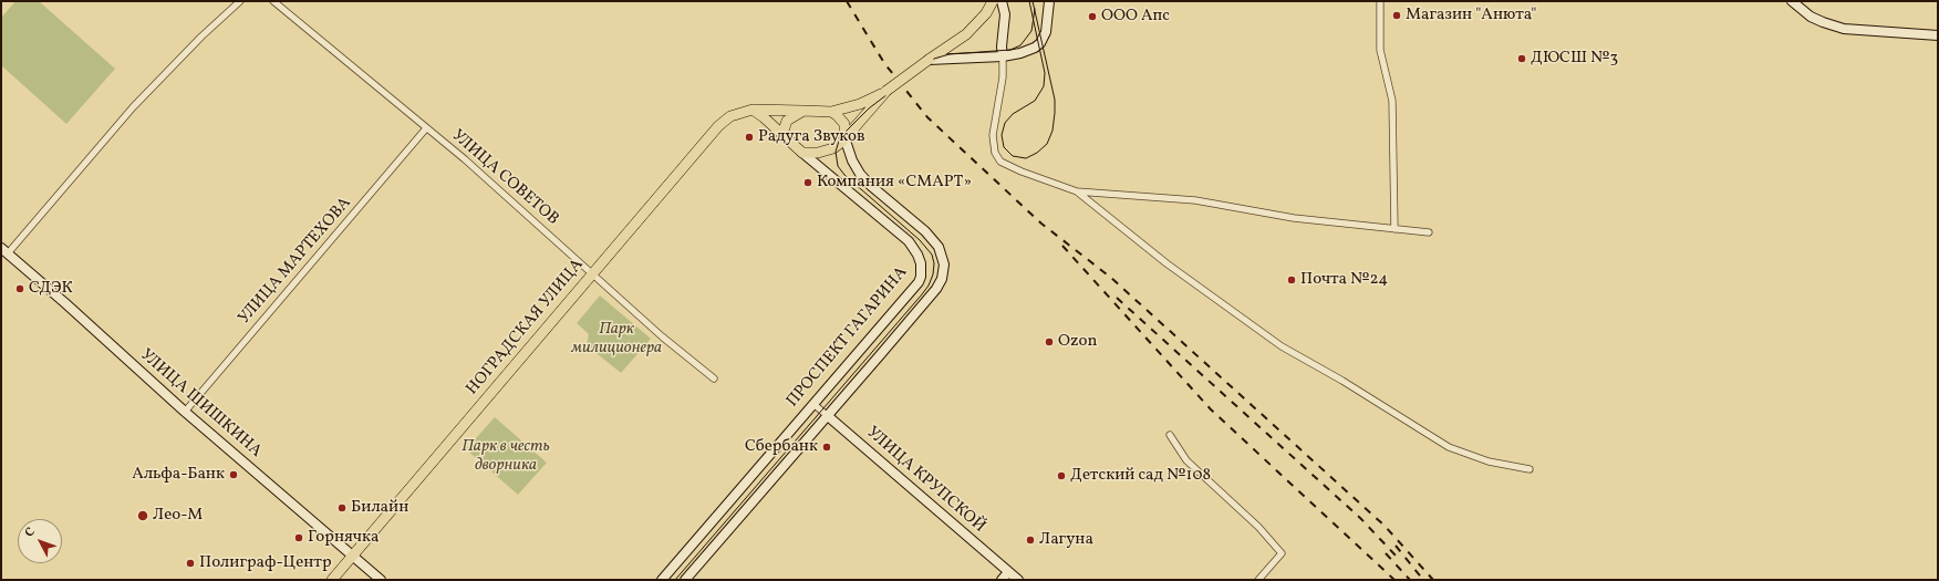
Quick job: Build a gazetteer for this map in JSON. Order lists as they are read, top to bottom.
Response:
{
  "streets": {
    "main road": [
      "НОГРАДСКАЯ УЛИЦА",
      "ПРОСПЕКТ ГАГАРИНА",
      "УЛИЦА ШИШКИНА",
      "УЛИЦА КРУПСКОЙ"
    ],
    "street": ["УЛИЦА СОВЕТОВ", "УЛИЦА МАРТЕХОВА"]
  },
  "crossings": [
    ["УЛИЦА СОВЕТОВ", "УЛИЦА МАРТЕХОВА"],
    ["УЛИЦА СОВЕТОВ", "НОГРАДСКАЯ УЛИЦА"],
    ["УЛИЦА МАРТЕХОВА", "УЛИЦА ШИШКИНА"],
    ["НОГРАДСКАЯ УЛИЦА", "ПРОСПЕКТ ГАГАРИНА"],
    ["НОГРАДСКАЯ УЛИЦА", "УЛИЦА ШИШКИНА"],
    ["ПРОСПЕКТ ГАГАРИНА", "УЛИЦА КРУПСКОЙ"]
  ],
  "parks": ["Парк милиционера", "Парк в честь дворника"],
  "places": [
    "Магазин \"Анюта\"",
    "ООО Апс",
    "ДЮСШ №3",
    "Радуга Звуков",
    "Компания «СМАРТ»",
    "Почта №24",
    "СДЭК",
    "Ozon",
    "Сбербанк",
    "Альфа-Банк",
    "Детский сад №108",
    "Билайн",
    "Лео-М",
    "Горнячка",
    "Лагуна",
    "Полиграф-Центр"
  ],
  "north": "top left"
}
